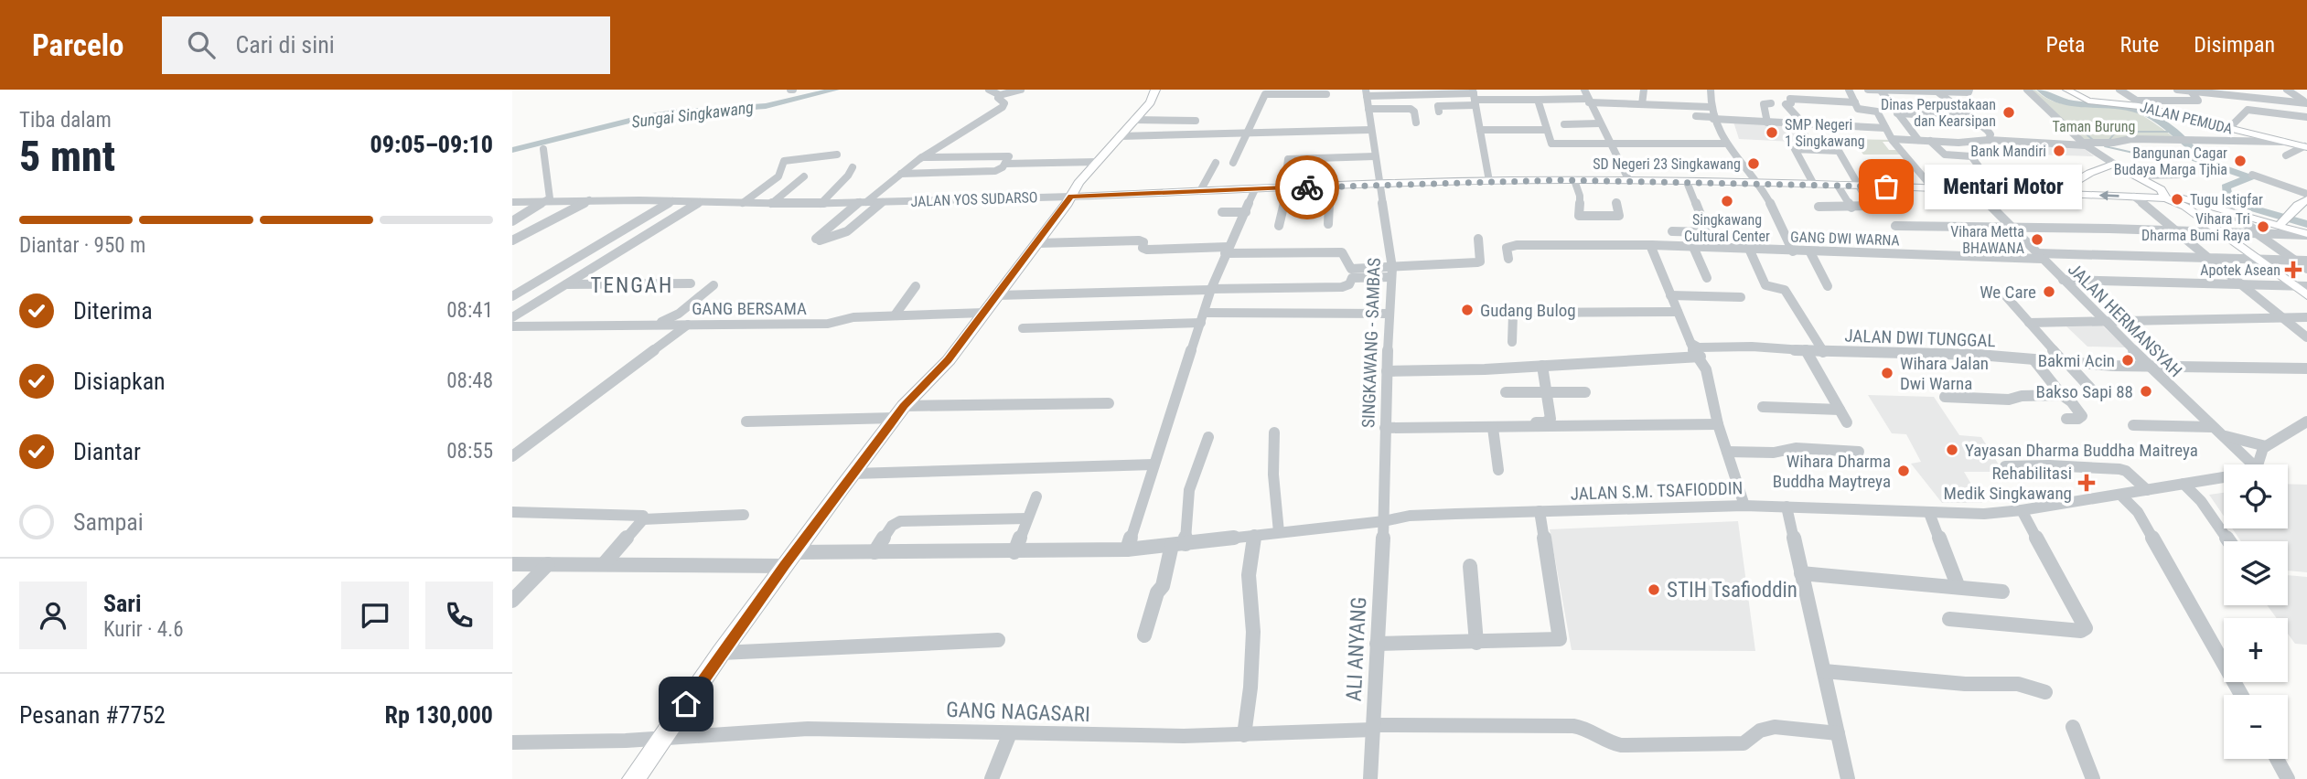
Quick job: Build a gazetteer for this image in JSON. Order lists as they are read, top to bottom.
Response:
{
  "streets": {
    "main road": ["JALAN PEMUDA", "JALAN YOS SUDARSO"],
    "street": [
      "GANG DWI WARNA",
      "GANG BERSAMA",
      "JALAN HERMANSYAH",
      "JALAN DWI TUNGGAL",
      "SINGKAWANG - SAMBAS",
      "JALAN S.M. TSAFIODDIN",
      "ALI ANYANG",
      "GANG NAGASARI"
    ]
  },
  "crossings": [
    ["JALAN YOS SUDARSO", "JALAN HERMANSYAH"],
    ["JALAN YOS SUDARSO", "SINGKAWANG - SAMBAS"],
    ["GANG DWI WARNA", "JALAN HERMANSYAH"],
    ["JALAN HERMANSYAH", "JALAN DWI TUNGGAL"],
    ["JALAN DWI TUNGGAL", "SINGKAWANG - SAMBAS"],
    ["SINGKAWANG - SAMBAS", "JALAN S.M. TSAFIODDIN"],
    ["SINGKAWANG - SAMBAS", "ALI ANYANG"],
    ["JALAN S.M. TSAFIODDIN", "ALI ANYANG"],
    ["ALI ANYANG", "GANG NAGASARI"]
  ],
  "districts": ["TENGAH"],
  "water": ["Sungai Singkawang"],
  "parks": ["Taman Burung"],
  "places": {
    "other": [
      "Dinas Perpustakaan dan Kearsipan",
      "SMP Negeri 1 Singkawang",
      "Bank Mandiri",
      "Bangunan Cagar Budaya Marga Tjhia",
      "SD Negeri 23 Singkawang",
      "Mentari Motor",
      "Tugu Istigfar",
      "Singkawang Cultural Center",
      "Vihara Tri Dharma Bumi Raya",
      "Vihara Metta BHAWANA",
      "We Care",
      "Gudang Bulog",
      "Bakmi Acin",
      "Wihara Jalan Dwi Warna",
      "Bakso Sapi 88",
      "Yayasan Dharma Buddha Maitreya",
      "Wihara Dharma Buddha Maytreya",
      "STIH Tsafioddin"
    ],
    "health": ["Apotek Asean", "Rehabilitasi Medik Singkawang"]
  },
  "page": {
    "header": "Parcelo",
    "search": "Cari di sini",
    "nav": ["Peta", "Rute", "Disimpan"],
    "heading": ["5 mnt", "Tiba dalam", "09:05–09:10"],
    "panel": [
      "Sari",
      "Kurir · 4.6",
      "Pesanan #7752",
      "Rp 130,000"
    ],
    "bubble": "Mentari Motor",
    "bar": "Diantar · 950 m",
    "list": [
      ["Diterima", "08:41"],
      ["Disiapkan", "08:48"],
      ["Diantar", "08:55"],
      "Sampai"
    ],
    "map_buttons": ["+", "−"]
  }
}
